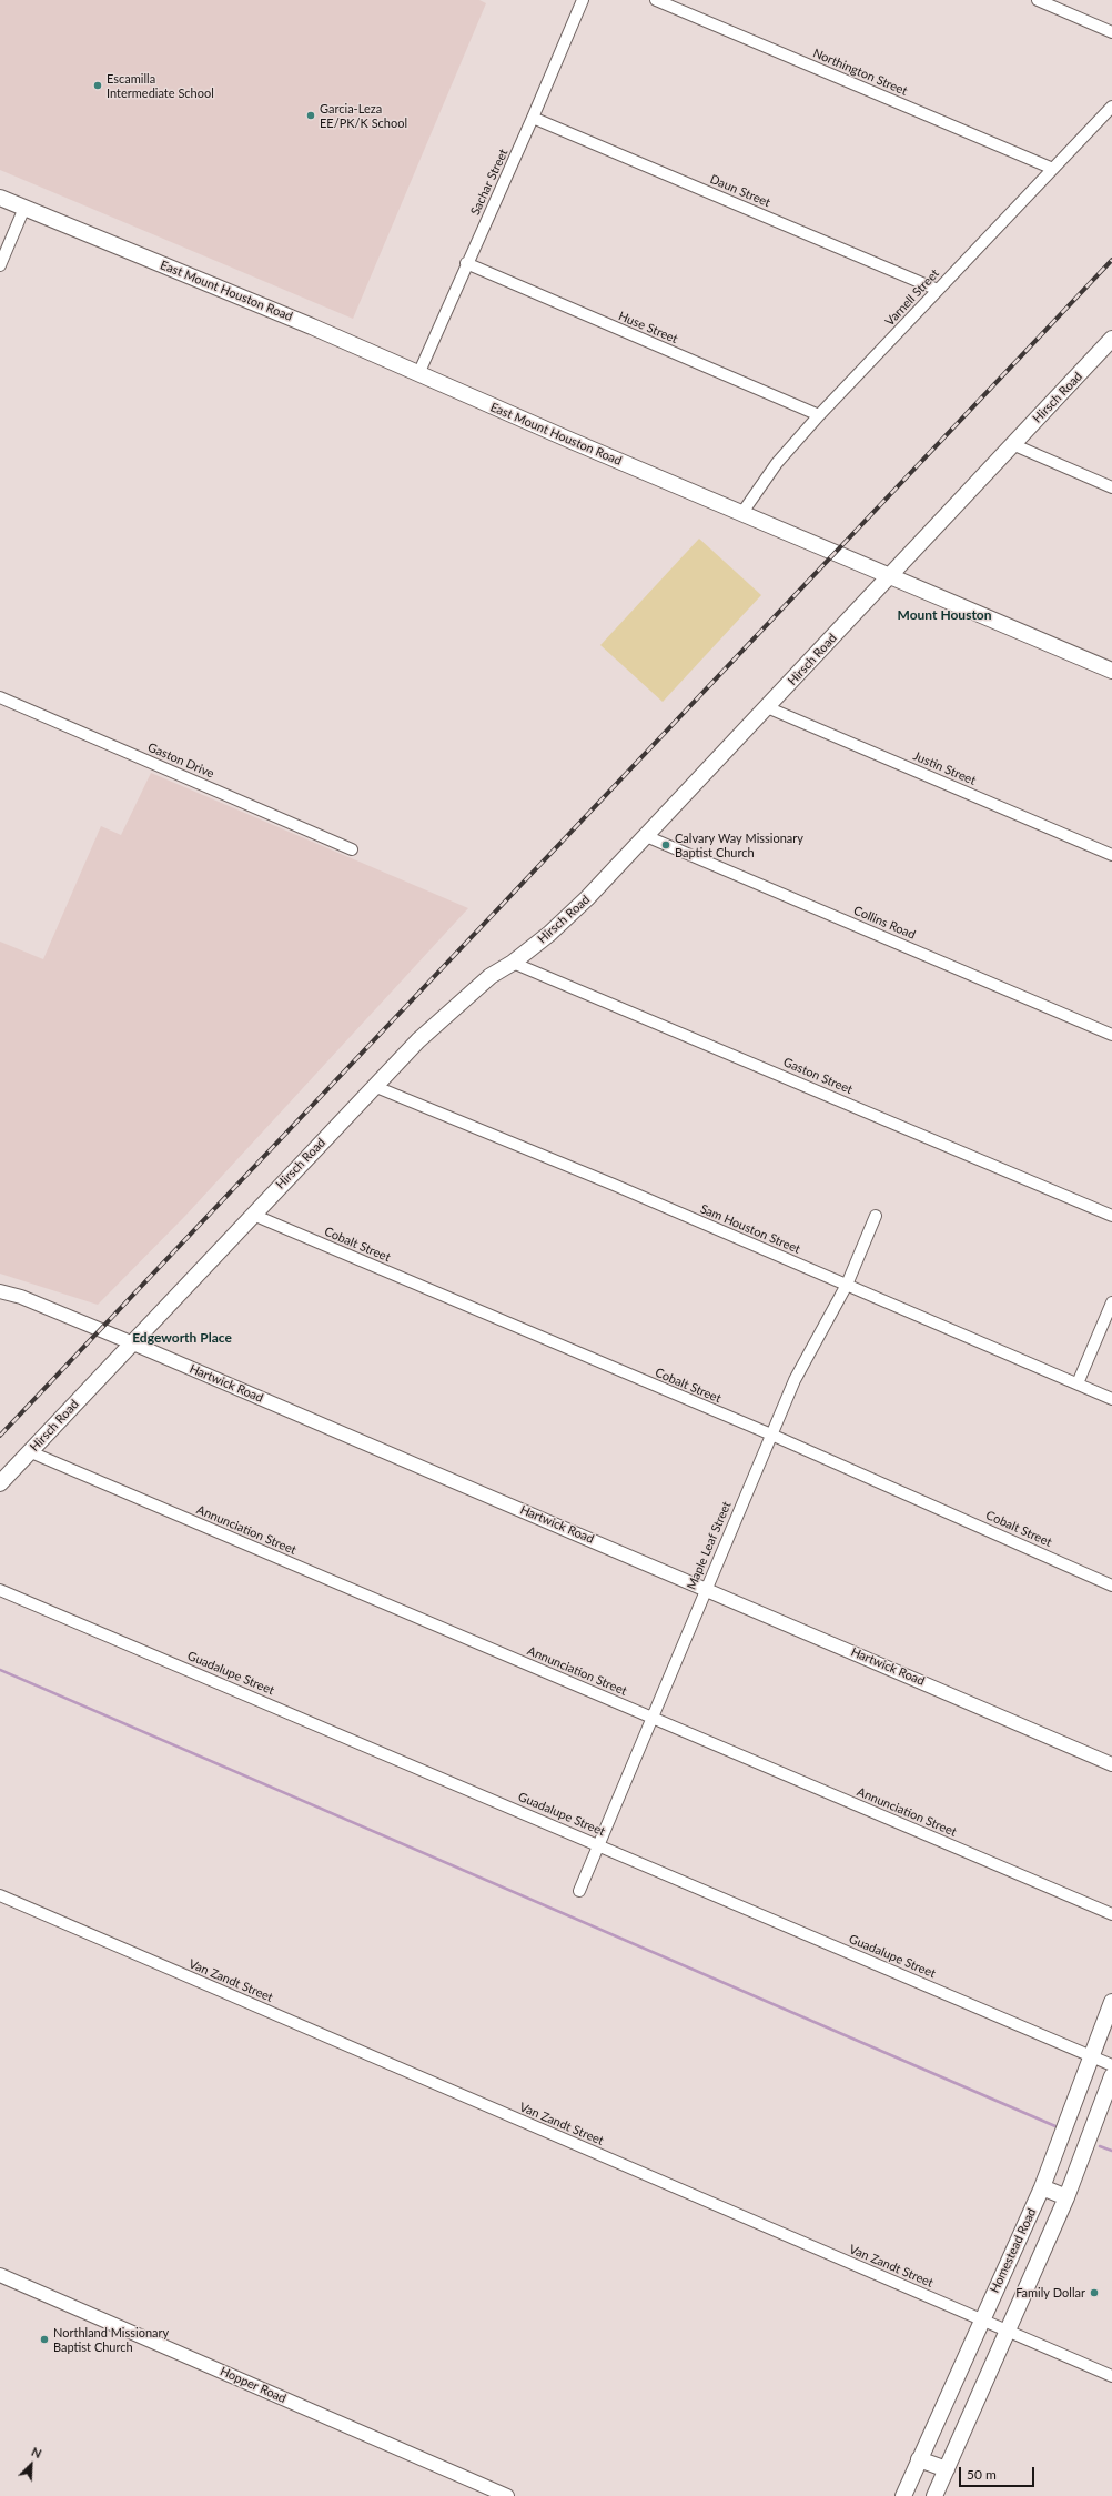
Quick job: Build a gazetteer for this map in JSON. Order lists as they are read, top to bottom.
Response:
{
  "streets": {
    "main road": ["East Mount Houston Road", "Hirsch Road", "Homestead Road"],
    "street": [
      "Northington Street",
      "Sachar Street",
      "Daun Street",
      "Varnell Street",
      "Huse Street",
      "Gaston Drive",
      "Justin Street",
      "Collins Road",
      "Gaston Street",
      "Sam Houston Street",
      "Cobalt Street",
      "Hartwick Road",
      "Annunciation Street",
      "Maple Leaf Street",
      "Guadalupe Street",
      "Van Zandt Street",
      "Hopper Road"
    ]
  },
  "crossings": [
    ["Northington Street", "Varnell Street"],
    ["Sachar Street", "Daun Street"],
    ["Sachar Street", "East Mount Houston Road"],
    ["Sachar Street", "Huse Street"],
    ["Daun Street", "Varnell Street"],
    ["East Mount Houston Road", "Varnell Street"],
    ["East Mount Houston Road", "Hirsch Road"],
    ["Varnell Street", "Huse Street"],
    ["Hirsch Road", "Justin Street"],
    ["Hirsch Road", "Collins Road"],
    ["Hirsch Road", "Gaston Street"],
    ["Hirsch Road", "Sam Houston Street"],
    ["Hirsch Road", "Cobalt Street"],
    ["Hirsch Road", "Hartwick Road"],
    ["Hirsch Road", "Annunciation Street"],
    ["Sam Houston Street", "Maple Leaf Street"],
    ["Cobalt Street", "Maple Leaf Street"],
    ["Hartwick Road", "Maple Leaf Street"],
    ["Annunciation Street", "Maple Leaf Street"],
    ["Maple Leaf Street", "Guadalupe Street"],
    ["Guadalupe Street", "Homestead Road"],
    ["Van Zandt Street", "Homestead Road"]
  ],
  "districts": ["Mount Houston", "Edgeworth Place"],
  "places": [
    "Escamilla Intermediate School",
    "Garcia-Leza EE/PK/K School",
    "Calvary Way Missionary Baptist Church",
    "Family Dollar",
    "Northland Missionary Baptist Church"
  ],
  "scale_bar": "50 m",
  "north": "top right"
}
